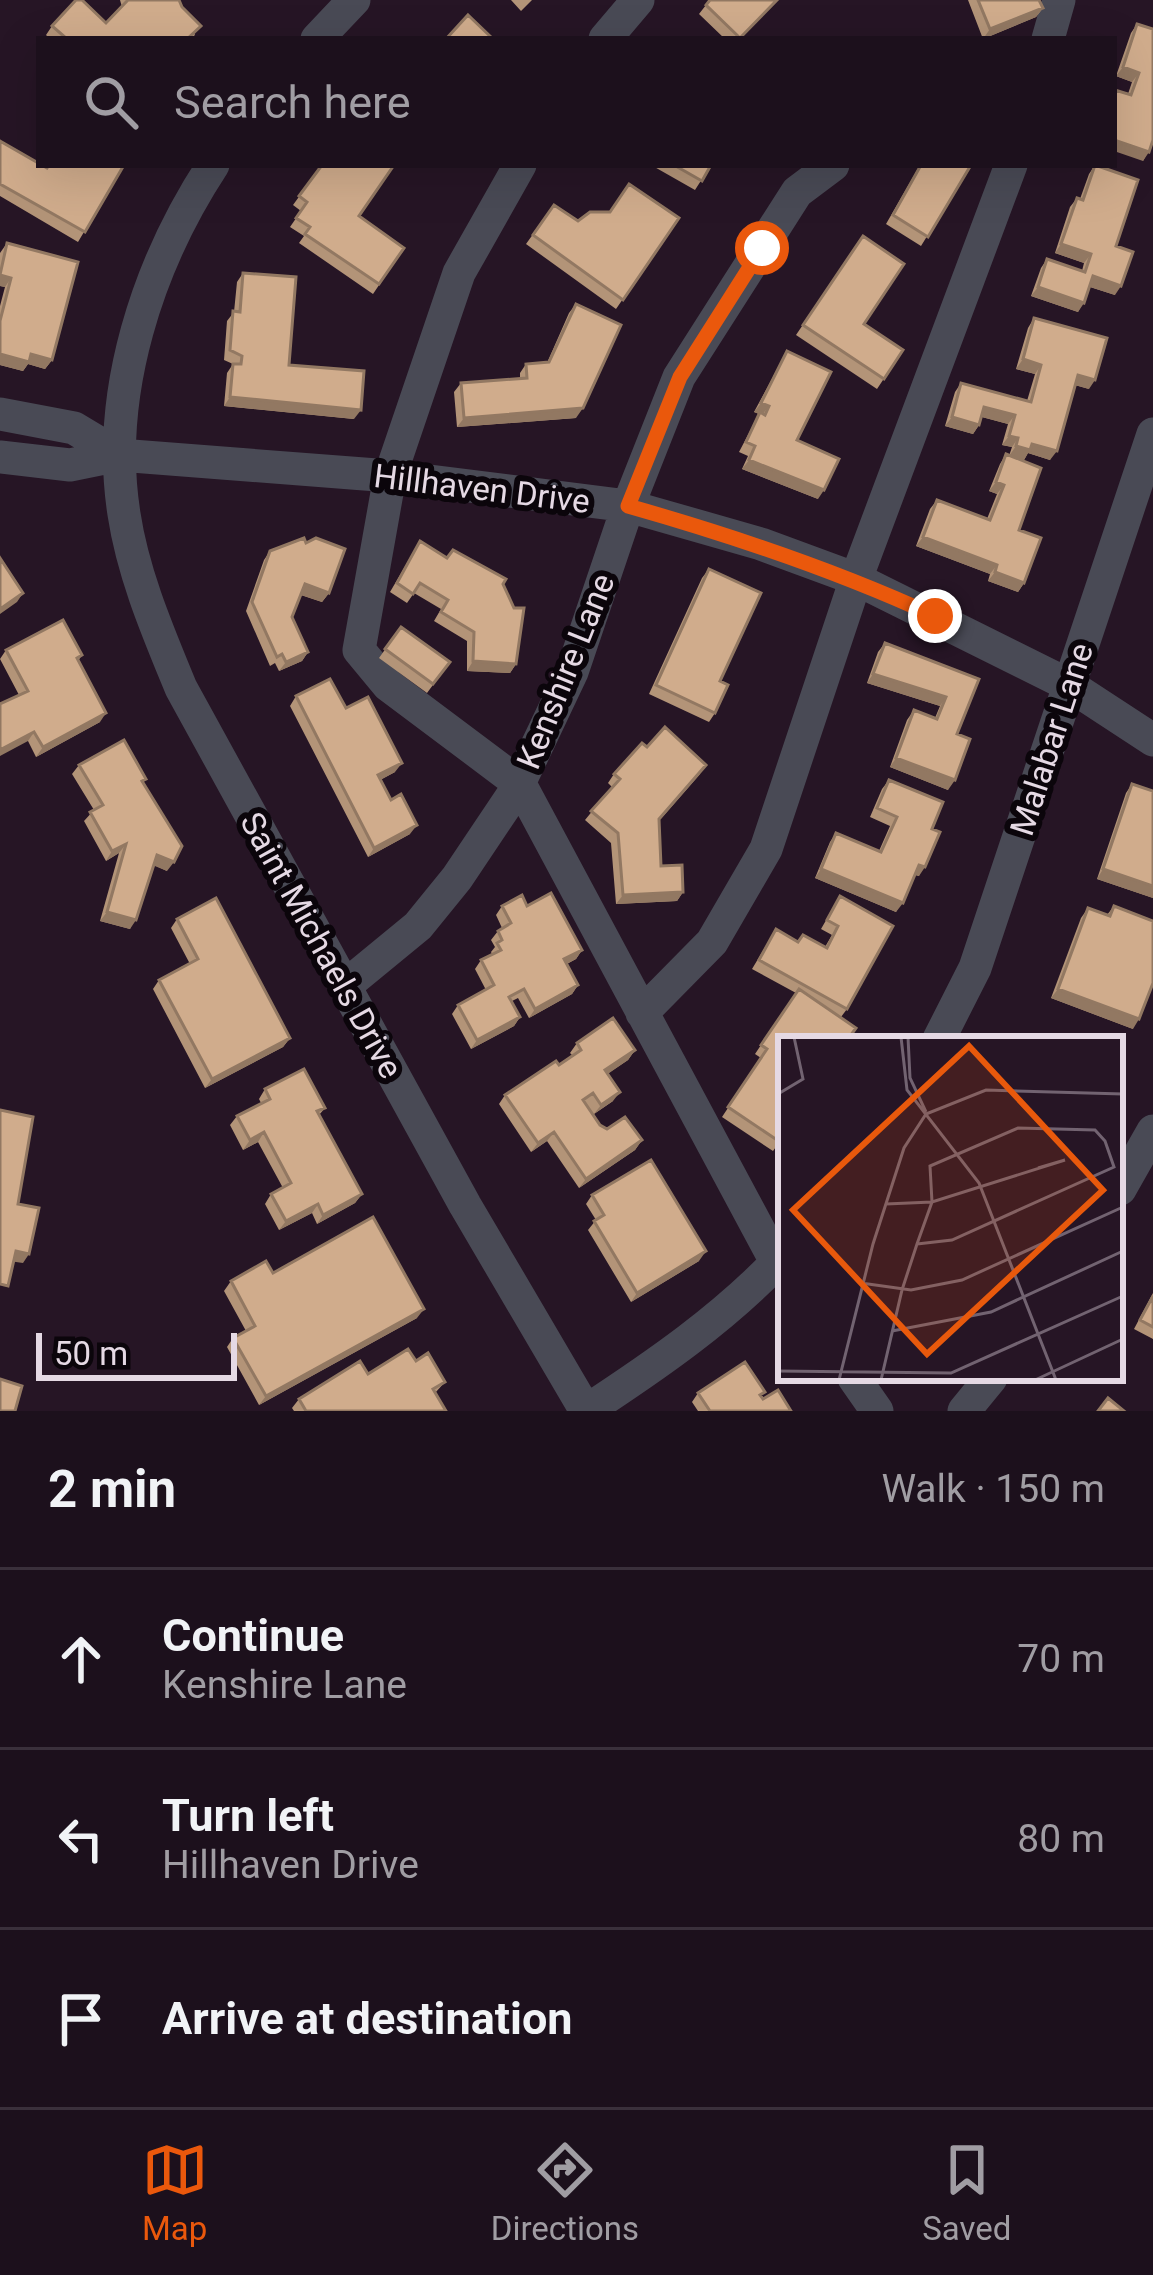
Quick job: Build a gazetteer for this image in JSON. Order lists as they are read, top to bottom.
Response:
{
  "streets": {
    "street": [
      "Hillhaven Drive",
      "Kenshire Lane",
      "Malabar Lane",
      "Saint Michaels Drive"
    ]
  },
  "crossings": [
    ["Hillhaven Drive", "Kenshire Lane"],
    ["Hillhaven Drive", "Malabar Lane"],
    ["Hillhaven Drive", "Saint Michaels Drive"],
    ["Kenshire Lane", "Saint Michaels Drive"]
  ],
  "scale_bar": "50 m",
  "page": {
    "search": "Search here",
    "scale": "50 m",
    "heading": ["2 min", "Walk · 150 m"],
    "list": [
      ["Continue", "Kenshire Lane", "70 m"],
      ["Turn left", "Hillhaven Drive", "80 m"],
      "Arrive at destination"
    ],
    "nav": ["Map", "Directions", "Saved"]
  }
}
